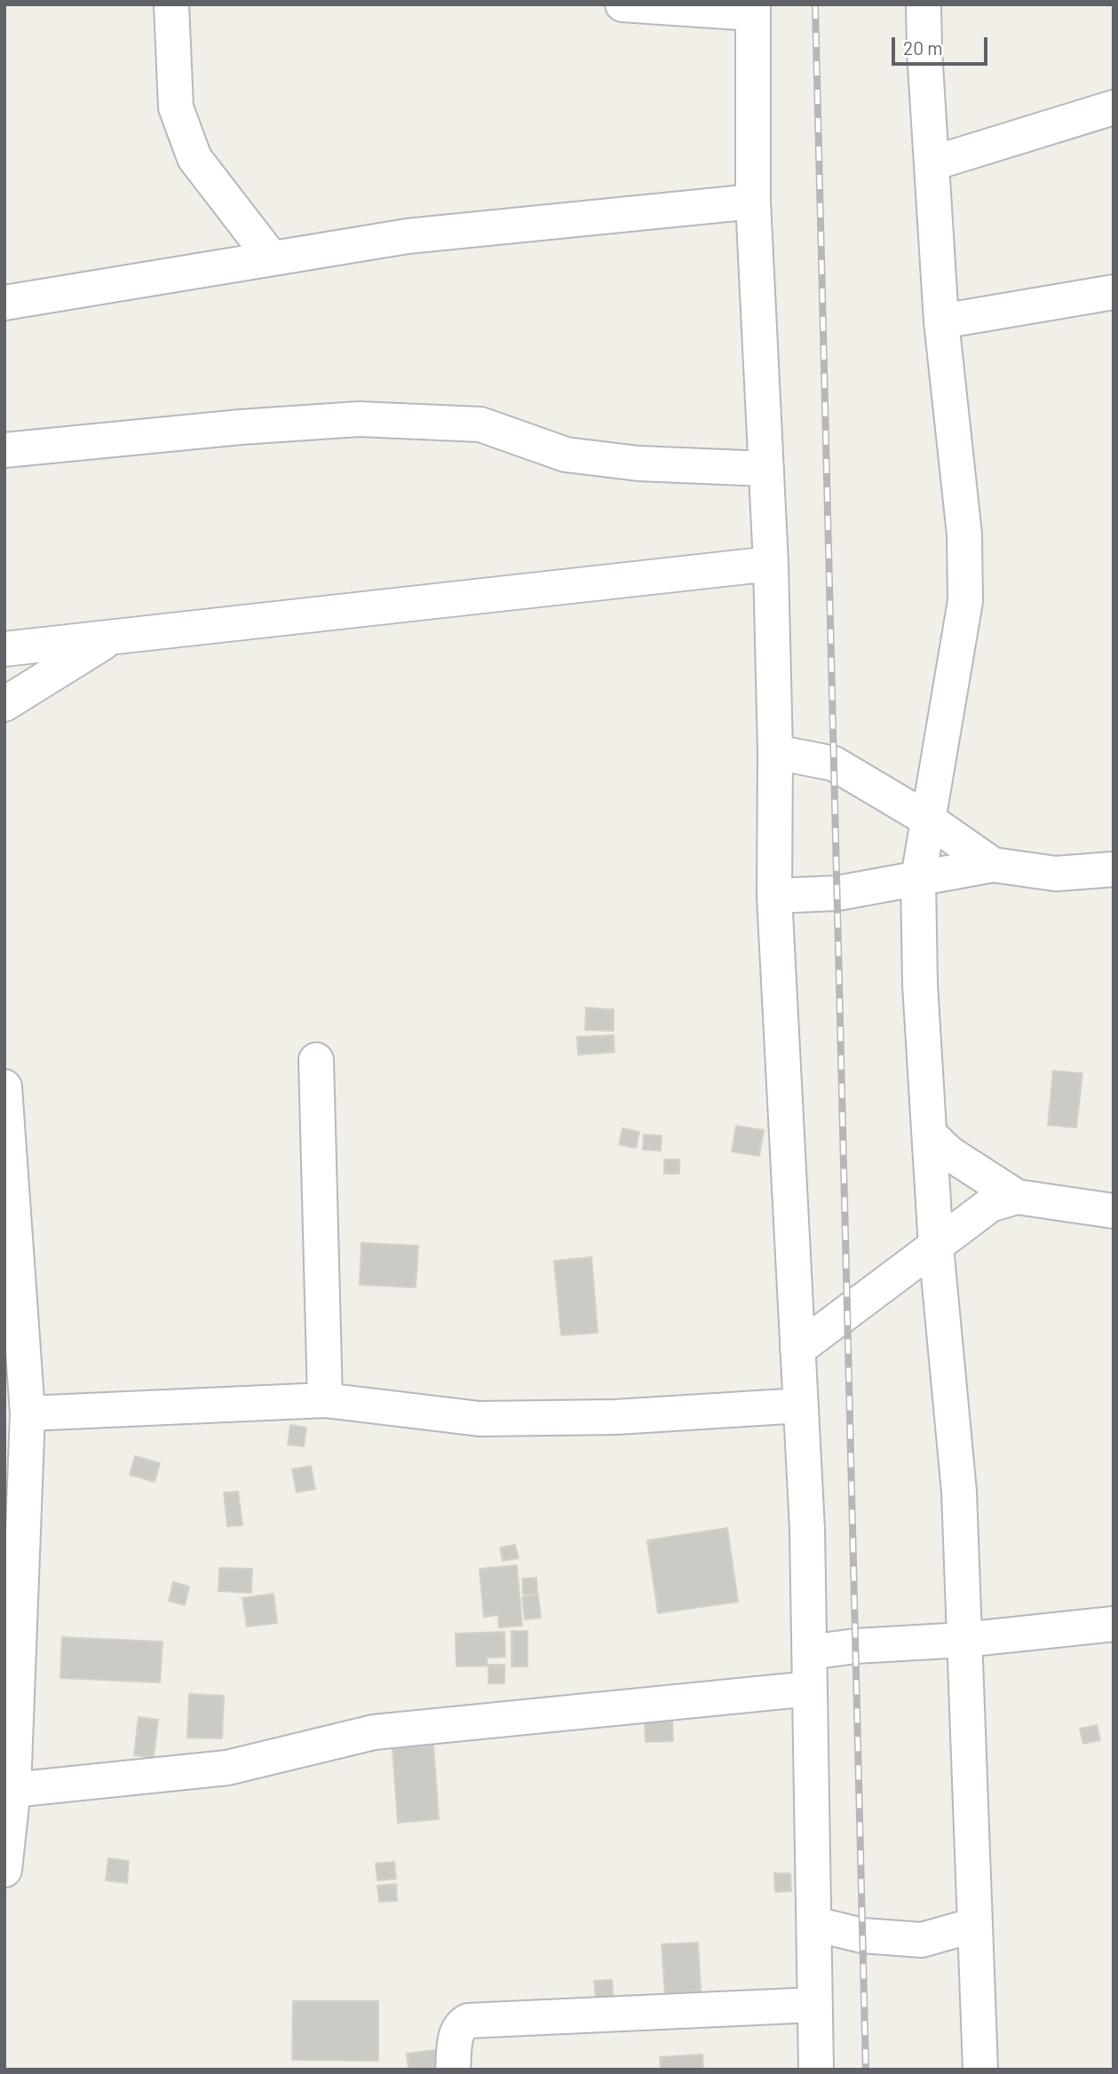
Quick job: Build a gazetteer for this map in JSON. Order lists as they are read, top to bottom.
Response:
{
  "scale_bar": "20 m"
}
